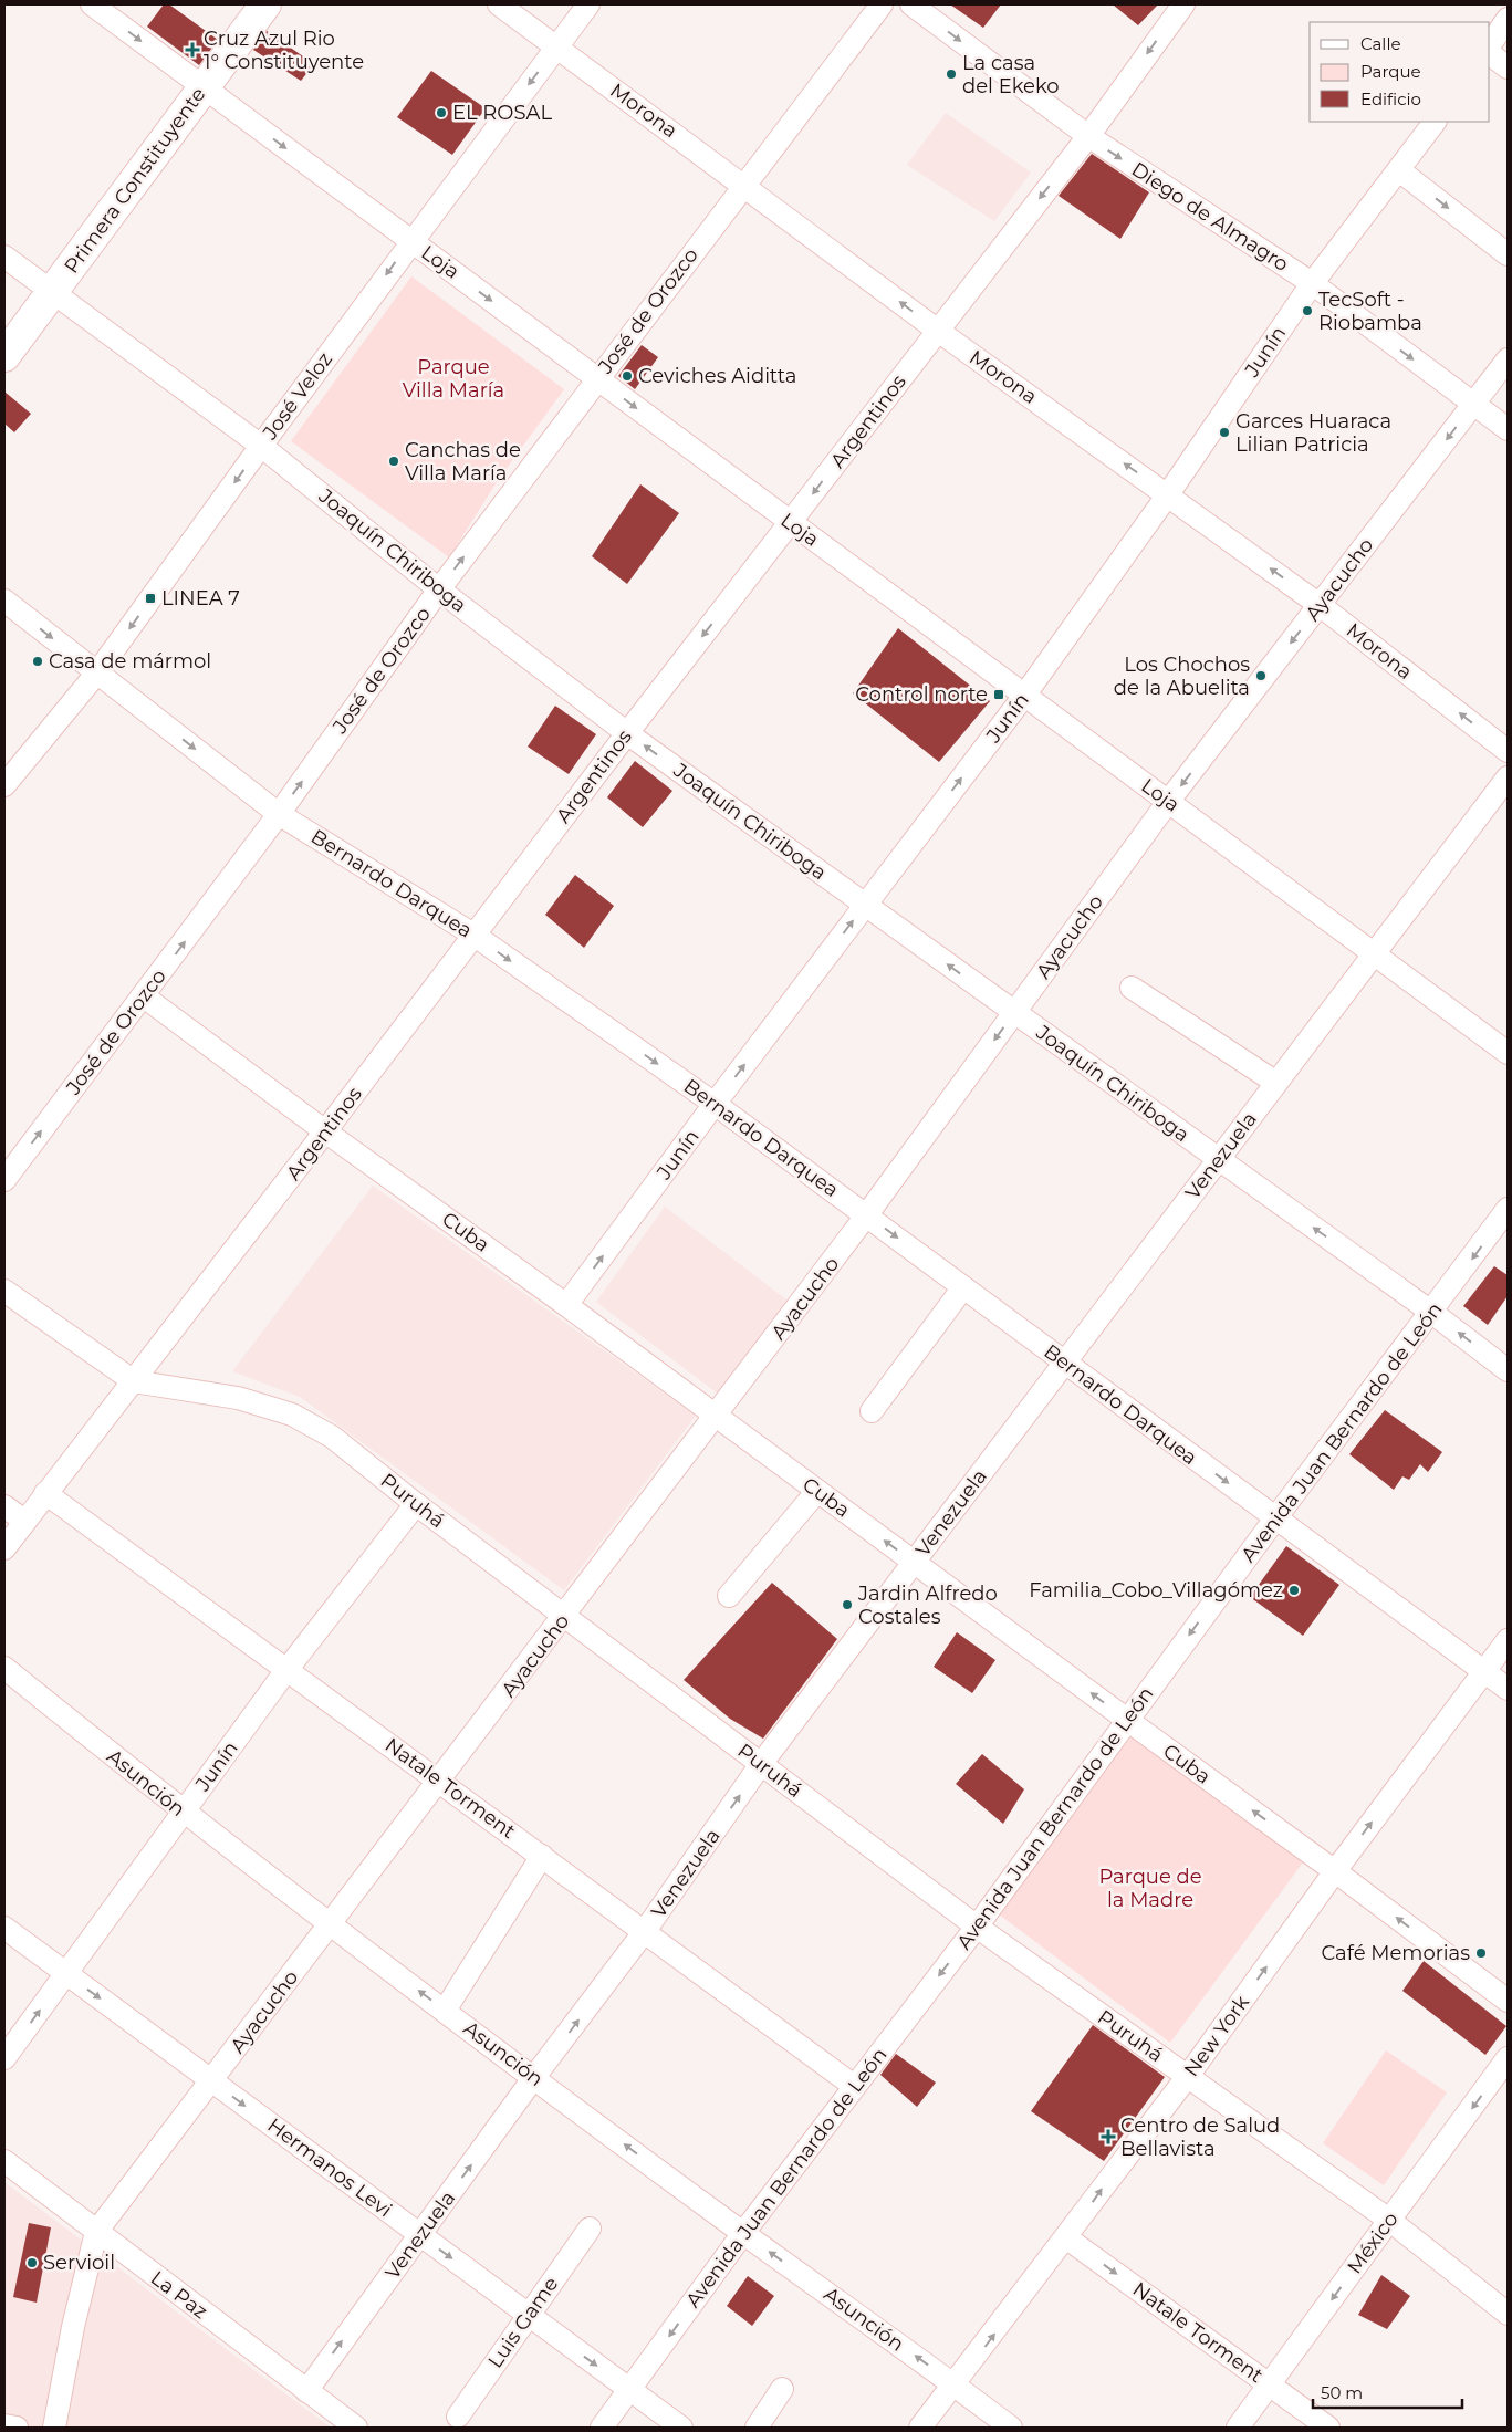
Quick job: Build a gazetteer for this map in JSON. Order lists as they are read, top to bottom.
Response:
{
  "streets": {
    "main road": ["Primera Constituyente"],
    "street": [
      "Morona",
      "Diego de Almagro",
      "Loja",
      "José de Orozco",
      "Junín",
      "José Veloz",
      "Argentinos",
      "Joaquín Chiriboga",
      "Ayacucho",
      "Bernardo Darquea",
      "Venezuela",
      "Cuba",
      "Avenida Juan Bernardo de León",
      "Puruhá",
      "Asunción",
      "Natale Torment",
      "New York",
      "Hermanos Levi",
      "México",
      "La Paz",
      "Luis Game"
    ]
  },
  "crossings": [
    ["Morona", "José de Orozco"],
    ["Morona", "Junín"],
    ["Morona", "José Veloz"],
    ["Morona", "Argentinos"],
    ["Morona", "Ayacucho"],
    ["Primera Constituyente", "Loja"],
    ["Primera Constituyente", "Joaquín Chiriboga"],
    ["Diego de Almagro", "Junín"],
    ["Diego de Almagro", "Argentinos"],
    ["Diego de Almagro", "Ayacucho"],
    ["Loja", "José de Orozco"],
    ["Loja", "Junín"],
    ["Loja", "José Veloz"],
    ["Loja", "Argentinos"],
    ["Loja", "Ayacucho"],
    ["Loja", "Venezuela"],
    ["José de Orozco", "Joaquín Chiriboga"],
    ["José de Orozco", "Bernardo Darquea"],
    ["José de Orozco", "Cuba"],
    ["Junín", "Joaquín Chiriboga"],
    ["Junín", "Bernardo Darquea"],
    ["Junín", "Cuba"],
    ["Junín", "Puruhá"],
    ["Junín", "Asunción"],
    ["Junín", "Natale Torment"],
    ["Junín", "Hermanos Levi"],
    ["José Veloz", "Joaquín Chiriboga"],
    ["José Veloz", "Bernardo Darquea"],
    ["Argentinos", "Joaquín Chiriboga"],
    ["Argentinos", "Bernardo Darquea"],
    ["Argentinos", "Cuba"],
    ["Argentinos", "Puruhá"],
    ["Argentinos", "Natale Torment"],
    ["Joaquín Chiriboga", "Ayacucho"],
    ["Joaquín Chiriboga", "Venezuela"],
    ["Joaquín Chiriboga", "Avenida Juan Bernardo de León"],
    ["Ayacucho", "Bernardo Darquea"],
    ["Ayacucho", "Cuba"],
    ["Ayacucho", "Puruhá"],
    ["Ayacucho", "Asunción"],
    ["Ayacucho", "Natale Torment"],
    ["Ayacucho", "Hermanos Levi"],
    ["Ayacucho", "La Paz"],
    ["Bernardo Darquea", "Venezuela"],
    ["Bernardo Darquea", "Avenida Juan Bernardo de León"],
    ["Bernardo Darquea", "New York"],
    ["Venezuela", "Cuba"],
    ["Venezuela", "Puruhá"],
    ["Venezuela", "Asunción"],
    ["Venezuela", "Natale Torment"],
    ["Venezuela", "Hermanos Levi"],
    ["Venezuela", "La Paz"],
    ["Cuba", "Avenida Juan Bernardo de León"],
    ["Cuba", "New York"],
    ["Avenida Juan Bernardo de León", "Puruhá"],
    ["Avenida Juan Bernardo de León", "Asunción"],
    ["Avenida Juan Bernardo de León", "Natale Torment"],
    ["Avenida Juan Bernardo de León", "Hermanos Levi"],
    ["Puruhá", "New York"],
    ["Puruhá", "México"],
    ["Asunción", "New York"],
    ["Natale Torment", "New York"],
    ["Natale Torment", "México"],
    ["Hermanos Levi", "Luis Game"]
  ],
  "one_way": [
    "Morona",
    "Diego de Almagro",
    "Loja",
    "José de Orozco",
    "Junín",
    "José Veloz",
    "Argentinos",
    "Joaquín Chiriboga",
    "Bernardo Darquea",
    "Venezuela",
    "Cuba",
    "Avenida Juan Bernardo de León",
    "Asunción",
    "New York",
    "Hermanos Levi",
    "México"
  ],
  "parks": ["Parque Villa María", "Parque de la Madre"],
  "places": {
    "health": ["Cruz Azul Rio 1° Constituyente", "Centro de Salud Bellavista"],
    "other": [
      "La casa del Ekeko",
      "EL ROSAL",
      "TecSoft - Riobamba",
      "Ceviches Aiditta",
      "Garces Huaraca Lilian Patricia",
      "Canchas de Villa María",
      "Casa de mármol",
      "Los Chochos de la Abuelita",
      "Familia_Cobo_Villagómez",
      "Jardin Alfredo Costales",
      "Café Memorias",
      "Servioil"
    ],
    "transit": ["LINEA 7", "Control norte"]
  },
  "legend": ["Calle", "Parque", "Edificio"],
  "scale_bar": "50 m"
}
